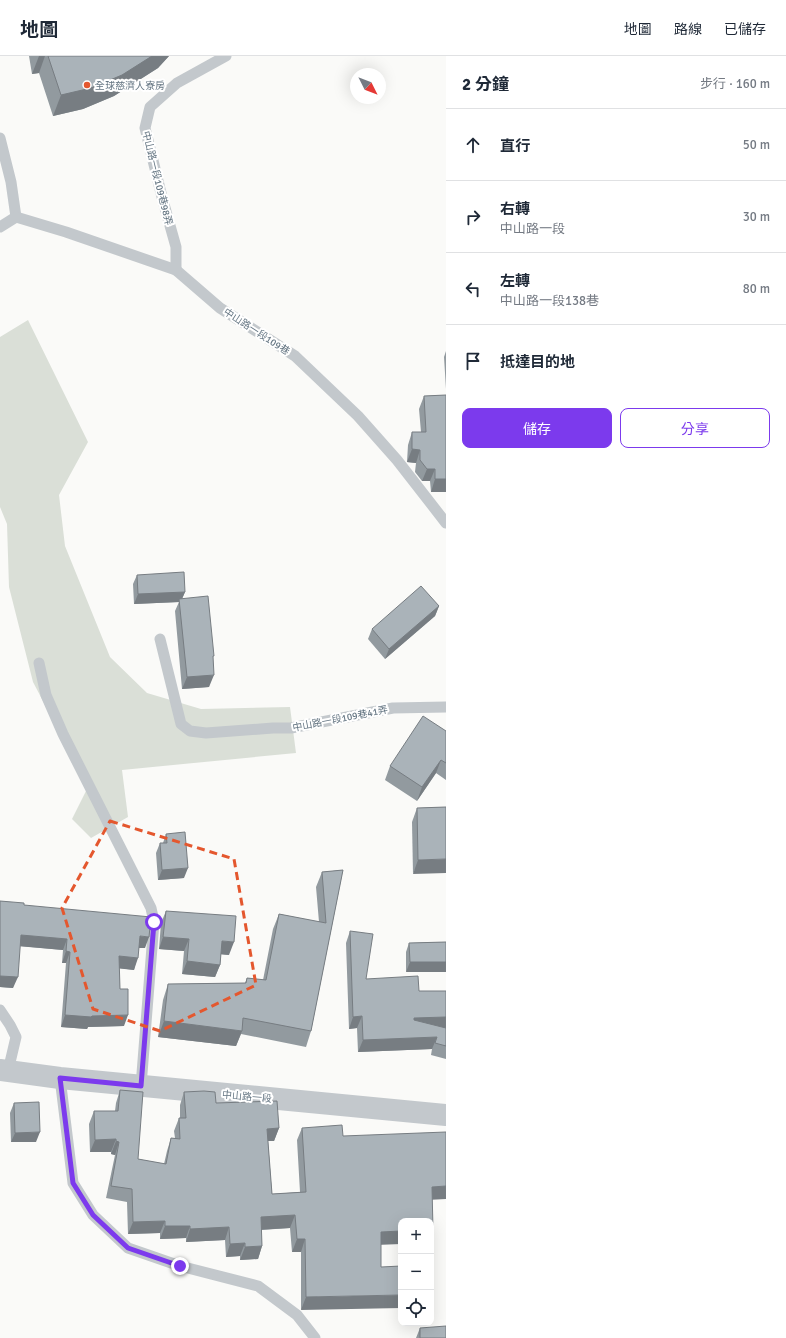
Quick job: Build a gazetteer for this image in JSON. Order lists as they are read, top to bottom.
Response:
{
  "streets": {
    "street": ["中山路一段"],
    "lane": ["中山路一段109巷98弄", "中山路一段109巷", "中山路一段109巷41弄"]
  },
  "crossings": [
    ["中山路一段109巷98弄", "中山路一段109巷"]
  ],
  "places": ["全球慈濟人寮房"],
  "north": "bottom right",
  "page": {
    "header": "地圖",
    "nav": ["地圖", "路線", "已儲存"],
    "heading": ["2 分鐘", "步行 · 160 m"],
    "list": [
      ["直行", "50 m"],
      ["右轉", "中山路一段", "30 m"],
      ["左轉", "中山路一段138巷", "80 m"],
      "抵達目的地"
    ],
    "buttons": ["儲存", "分享"],
    "map_buttons": ["+", "−"]
  }
}
